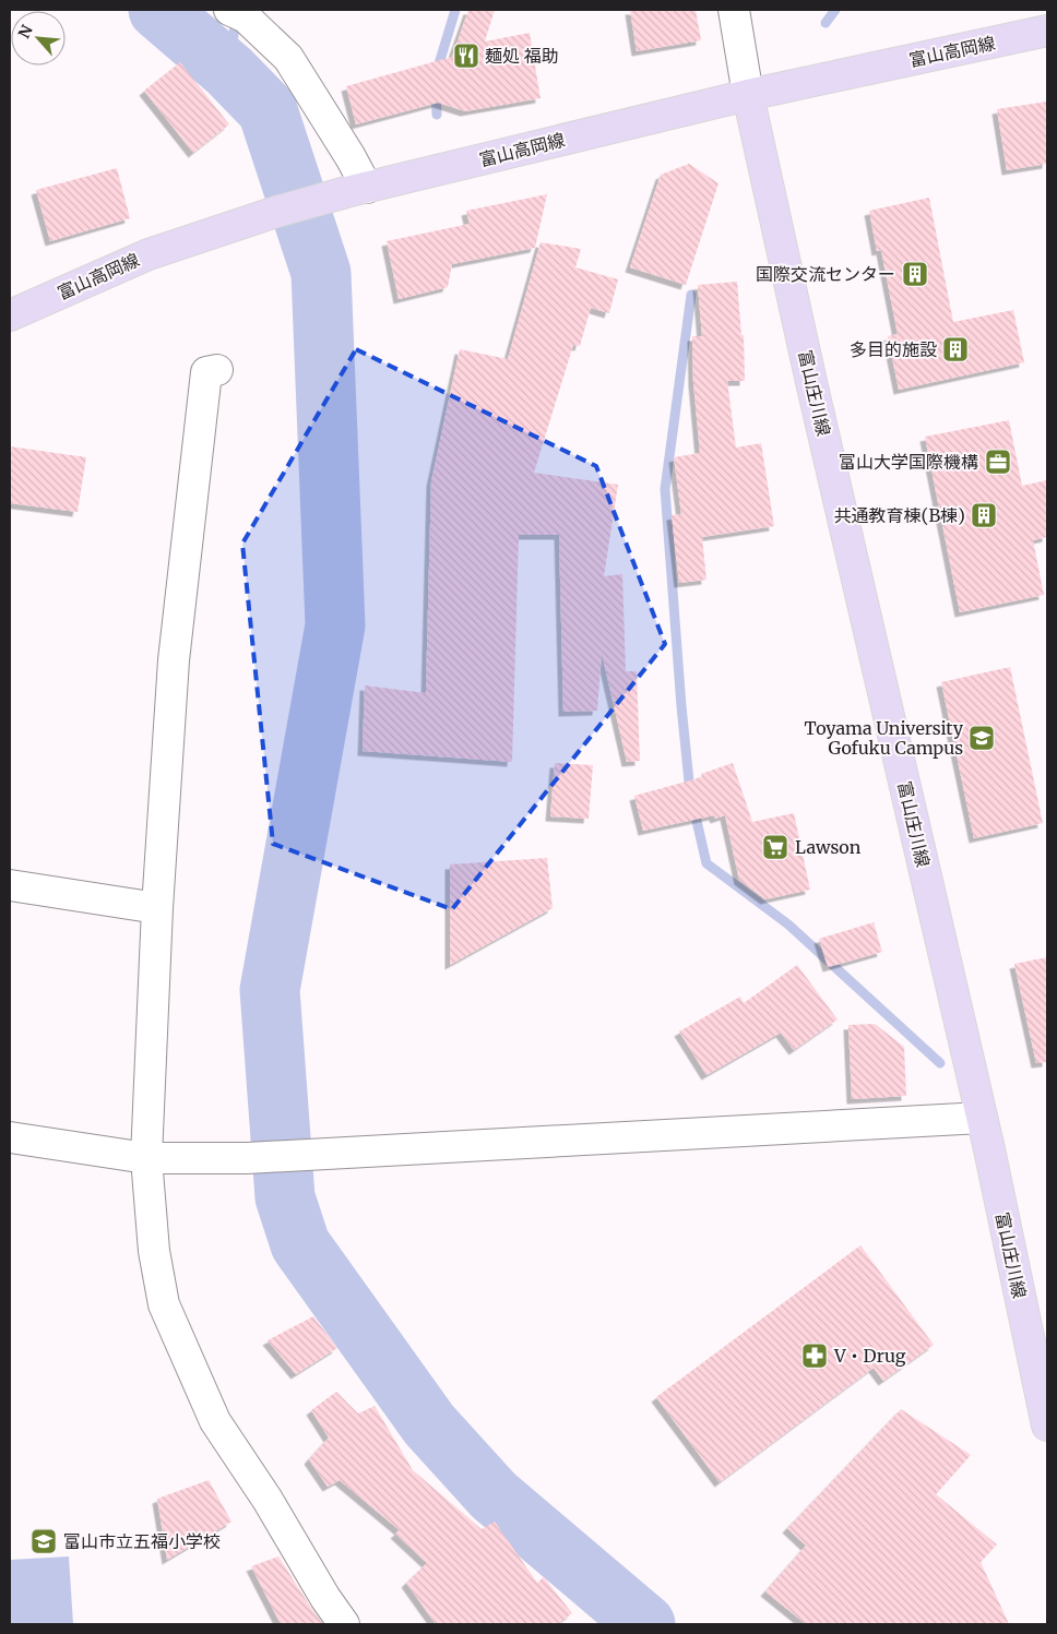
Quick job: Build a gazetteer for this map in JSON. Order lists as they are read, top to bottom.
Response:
{
  "streets": {
    "main road": ["富山高岡線", "富山庄川線"]
  },
  "crossings": [
    ["富山高岡線", "富山庄川線"]
  ],
  "places": {
    "restaurant": ["麺処 福助"],
    "building": ["国際交流センター", "多目的施設", "共通教育棟(B棟)"],
    "office": ["富山大学国際機構"],
    "school or university": ["Toyama University Gofuku Campus", "富山市立五福小学校"],
    "supermarket": ["Lawson"],
    "pharmacy": ["V・Drug"]
  },
  "north": "top left"
}
